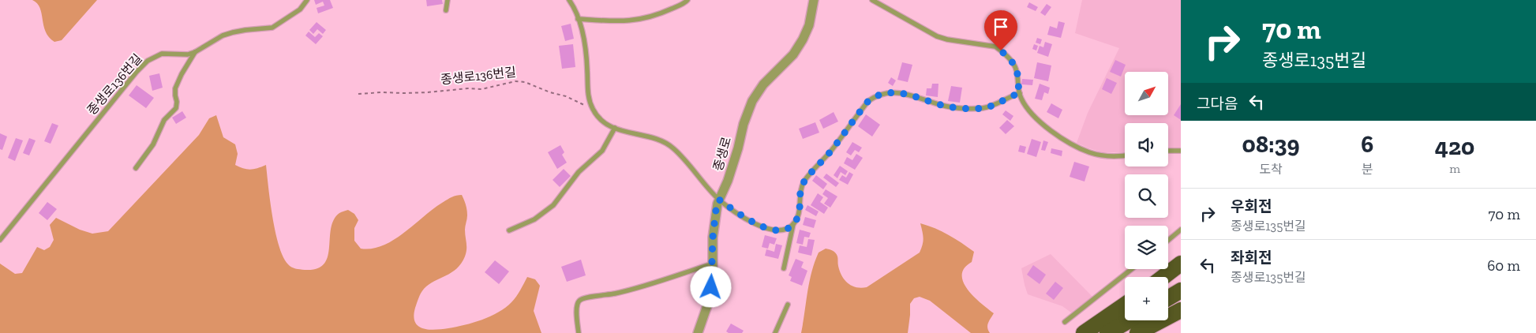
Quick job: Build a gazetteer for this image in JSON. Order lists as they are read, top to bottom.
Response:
{
  "streets": {
    "street": ["종생로"],
    "lane": ["종생로136번길"]
  },
  "north": "top right",
  "page": {
    "turn": ["70 m", "종생로135번길"],
    "map_buttons": "+",
    "then": "그다음",
    "eta": [
      "08:39",
      "도착",
      "6",
      "분",
      "420",
      "m"
    ],
    "list": [
      {
        "name": "우회전",
        "note": "종생로135번길",
        "value": "70 m"
      },
      {
        "name": "좌회전",
        "note": "종생로135번길",
        "value": "60 m"
      }
    ]
  }
}
